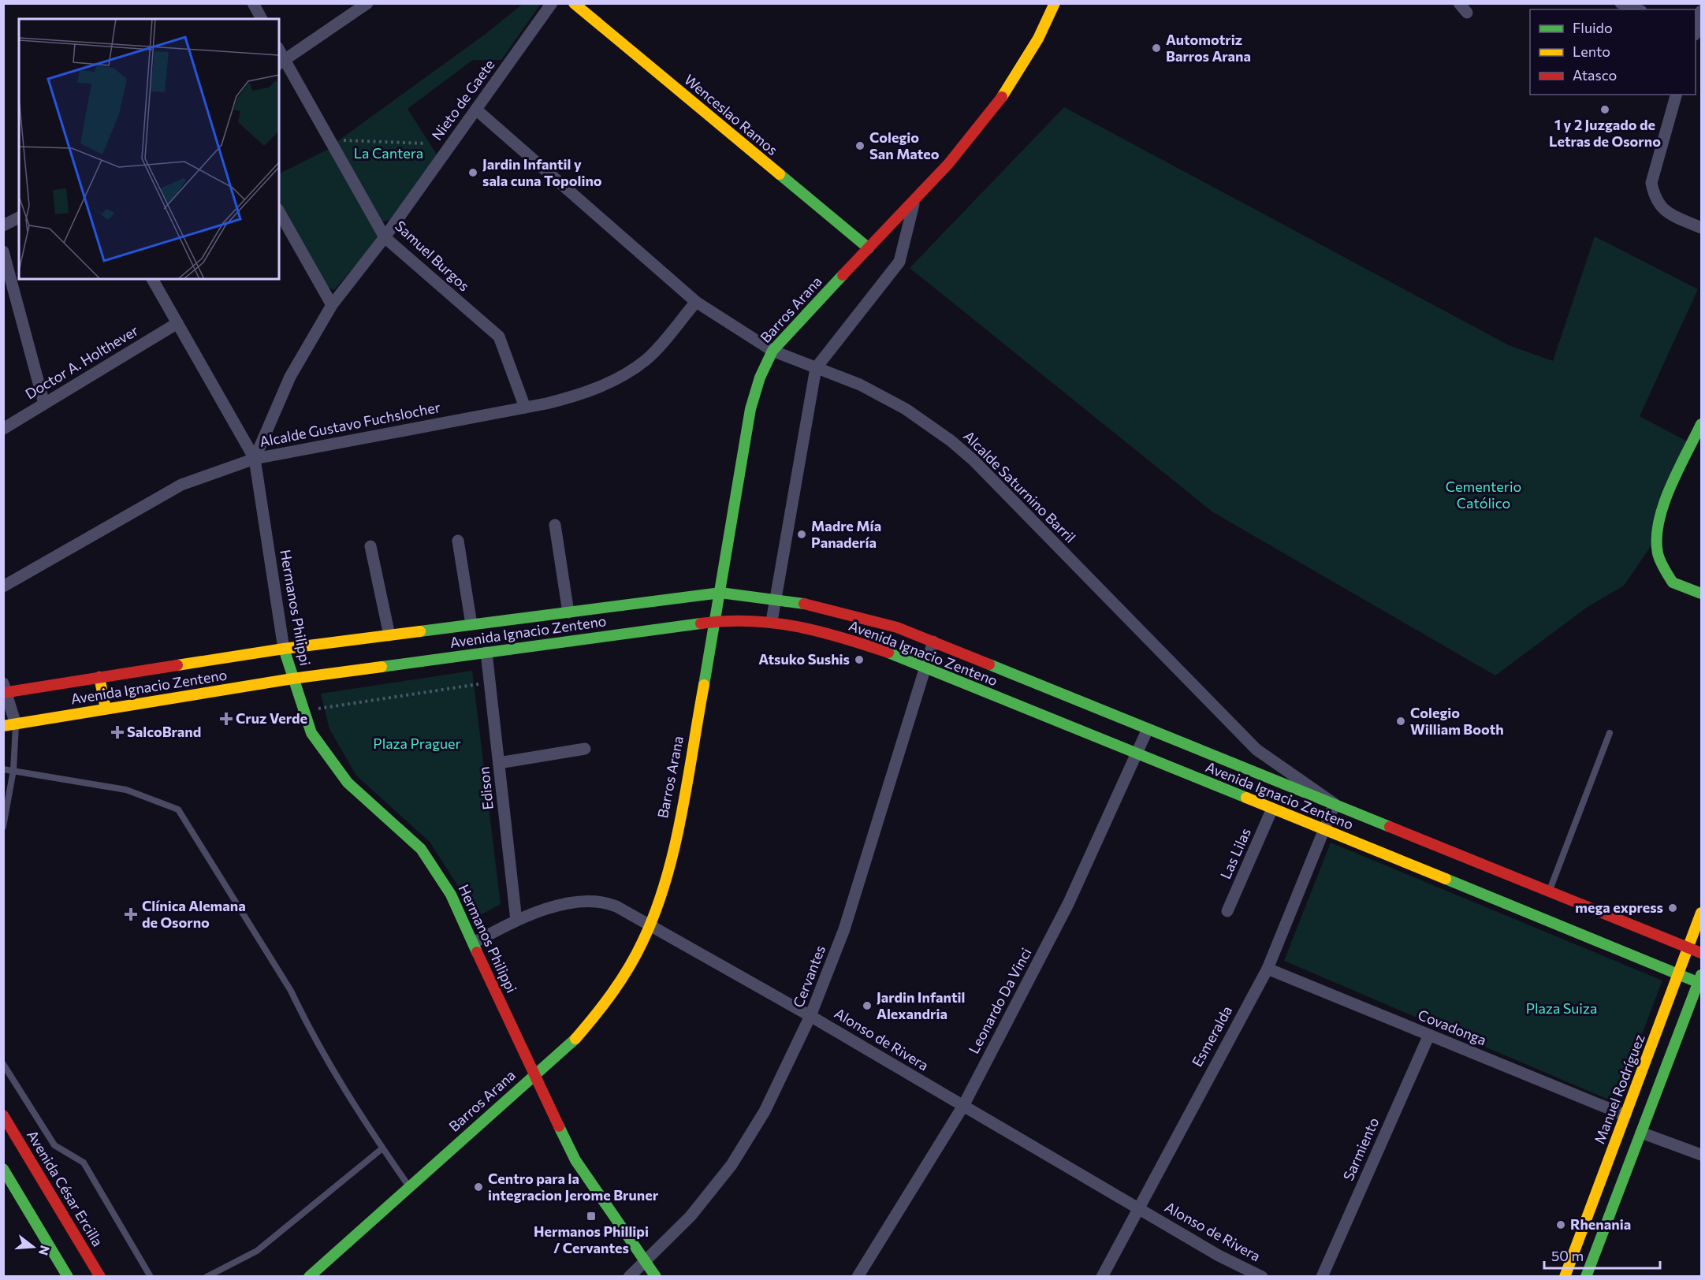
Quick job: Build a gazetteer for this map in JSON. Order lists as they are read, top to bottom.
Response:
{
  "streets": {
    "main road": [
      "Wenceslao Ramos",
      "Barros Arana",
      "Hermanos Philippi",
      "Avenida Ignacio Zenteno",
      "Manuel Rodríguez",
      "Avenida César Ercilla"
    ],
    "street": [
      "Nieto de Gaete",
      "Samuel Burgos",
      "Doctor A. Holthever",
      "Alcalde Gustavo Fuchslocher",
      "Alcalde Saturnino Barril",
      "Edison",
      "Las Lilas",
      "Cervantes",
      "Leonardo Da Vinci",
      "Covadonga",
      "Esmeralda",
      "Alonso de Rivera",
      "Sarmiento"
    ]
  },
  "crossings": [
    ["Nieto de Gaete", "Samuel Burgos"],
    ["Nieto de Gaete", "Alcalde Saturnino Barril"],
    ["Wenceslao Ramos", "Barros Arana"],
    ["Samuel Burgos", "Alcalde Gustavo Fuchslocher"],
    ["Barros Arana", "Alcalde Saturnino Barril"],
    ["Barros Arana", "Hermanos Philippi"],
    ["Barros Arana", "Avenida Ignacio Zenteno"],
    ["Barros Arana", "Alonso de Rivera"],
    ["Alcalde Gustavo Fuchslocher", "Alcalde Saturnino Barril"],
    ["Alcalde Gustavo Fuchslocher", "Hermanos Philippi"],
    ["Alcalde Saturnino Barril", "Avenida Ignacio Zenteno"],
    ["Alcalde Saturnino Barril", "Esmeralda"],
    ["Hermanos Philippi", "Avenida Ignacio Zenteno"],
    ["Hermanos Philippi", "Cervantes"],
    ["Hermanos Philippi", "Alonso de Rivera"],
    ["Avenida Ignacio Zenteno", "Edison"],
    ["Avenida Ignacio Zenteno", "Las Lilas"],
    ["Avenida Ignacio Zenteno", "Cervantes"],
    ["Avenida Ignacio Zenteno", "Leonardo Da Vinci"],
    ["Avenida Ignacio Zenteno", "Esmeralda"],
    ["Avenida Ignacio Zenteno", "Manuel Rodríguez"],
    ["Edison", "Alonso de Rivera"],
    ["Cervantes", "Alonso de Rivera"],
    ["Leonardo Da Vinci", "Alonso de Rivera"],
    ["Covadonga", "Esmeralda"],
    ["Covadonga", "Manuel Rodríguez"],
    ["Covadonga", "Sarmiento"],
    ["Esmeralda", "Alonso de Rivera"]
  ],
  "parks": [
    "La Cantera",
    "Cementerio Católico",
    "Plaza Praguer",
    "Plaza Suiza"
  ],
  "places": {
    "other": [
      "Automotriz Barros Arana",
      "1 y 2 Juzgado de Letras de Osorno",
      "Colegio San Mateo",
      "Jardin Infantil y sala cuna Topolino",
      "Madre Mía Panadería",
      "Atsuko Sushis",
      "Colegio William Booth",
      "mega express",
      "Jardin Infantil Alexandria",
      "Centro para la integracion Jerome Bruner",
      "Rhenania"
    ],
    "health": ["Cruz Verde", "SalcoBrand", "Clínica Alemana de Osorno"],
    "transit": ["Hermanos Phillipi / Cervantes"]
  },
  "legend": ["Fluido", "Lento", "Atasco"],
  "scale_bar": "50 m",
  "north": "right"
}
